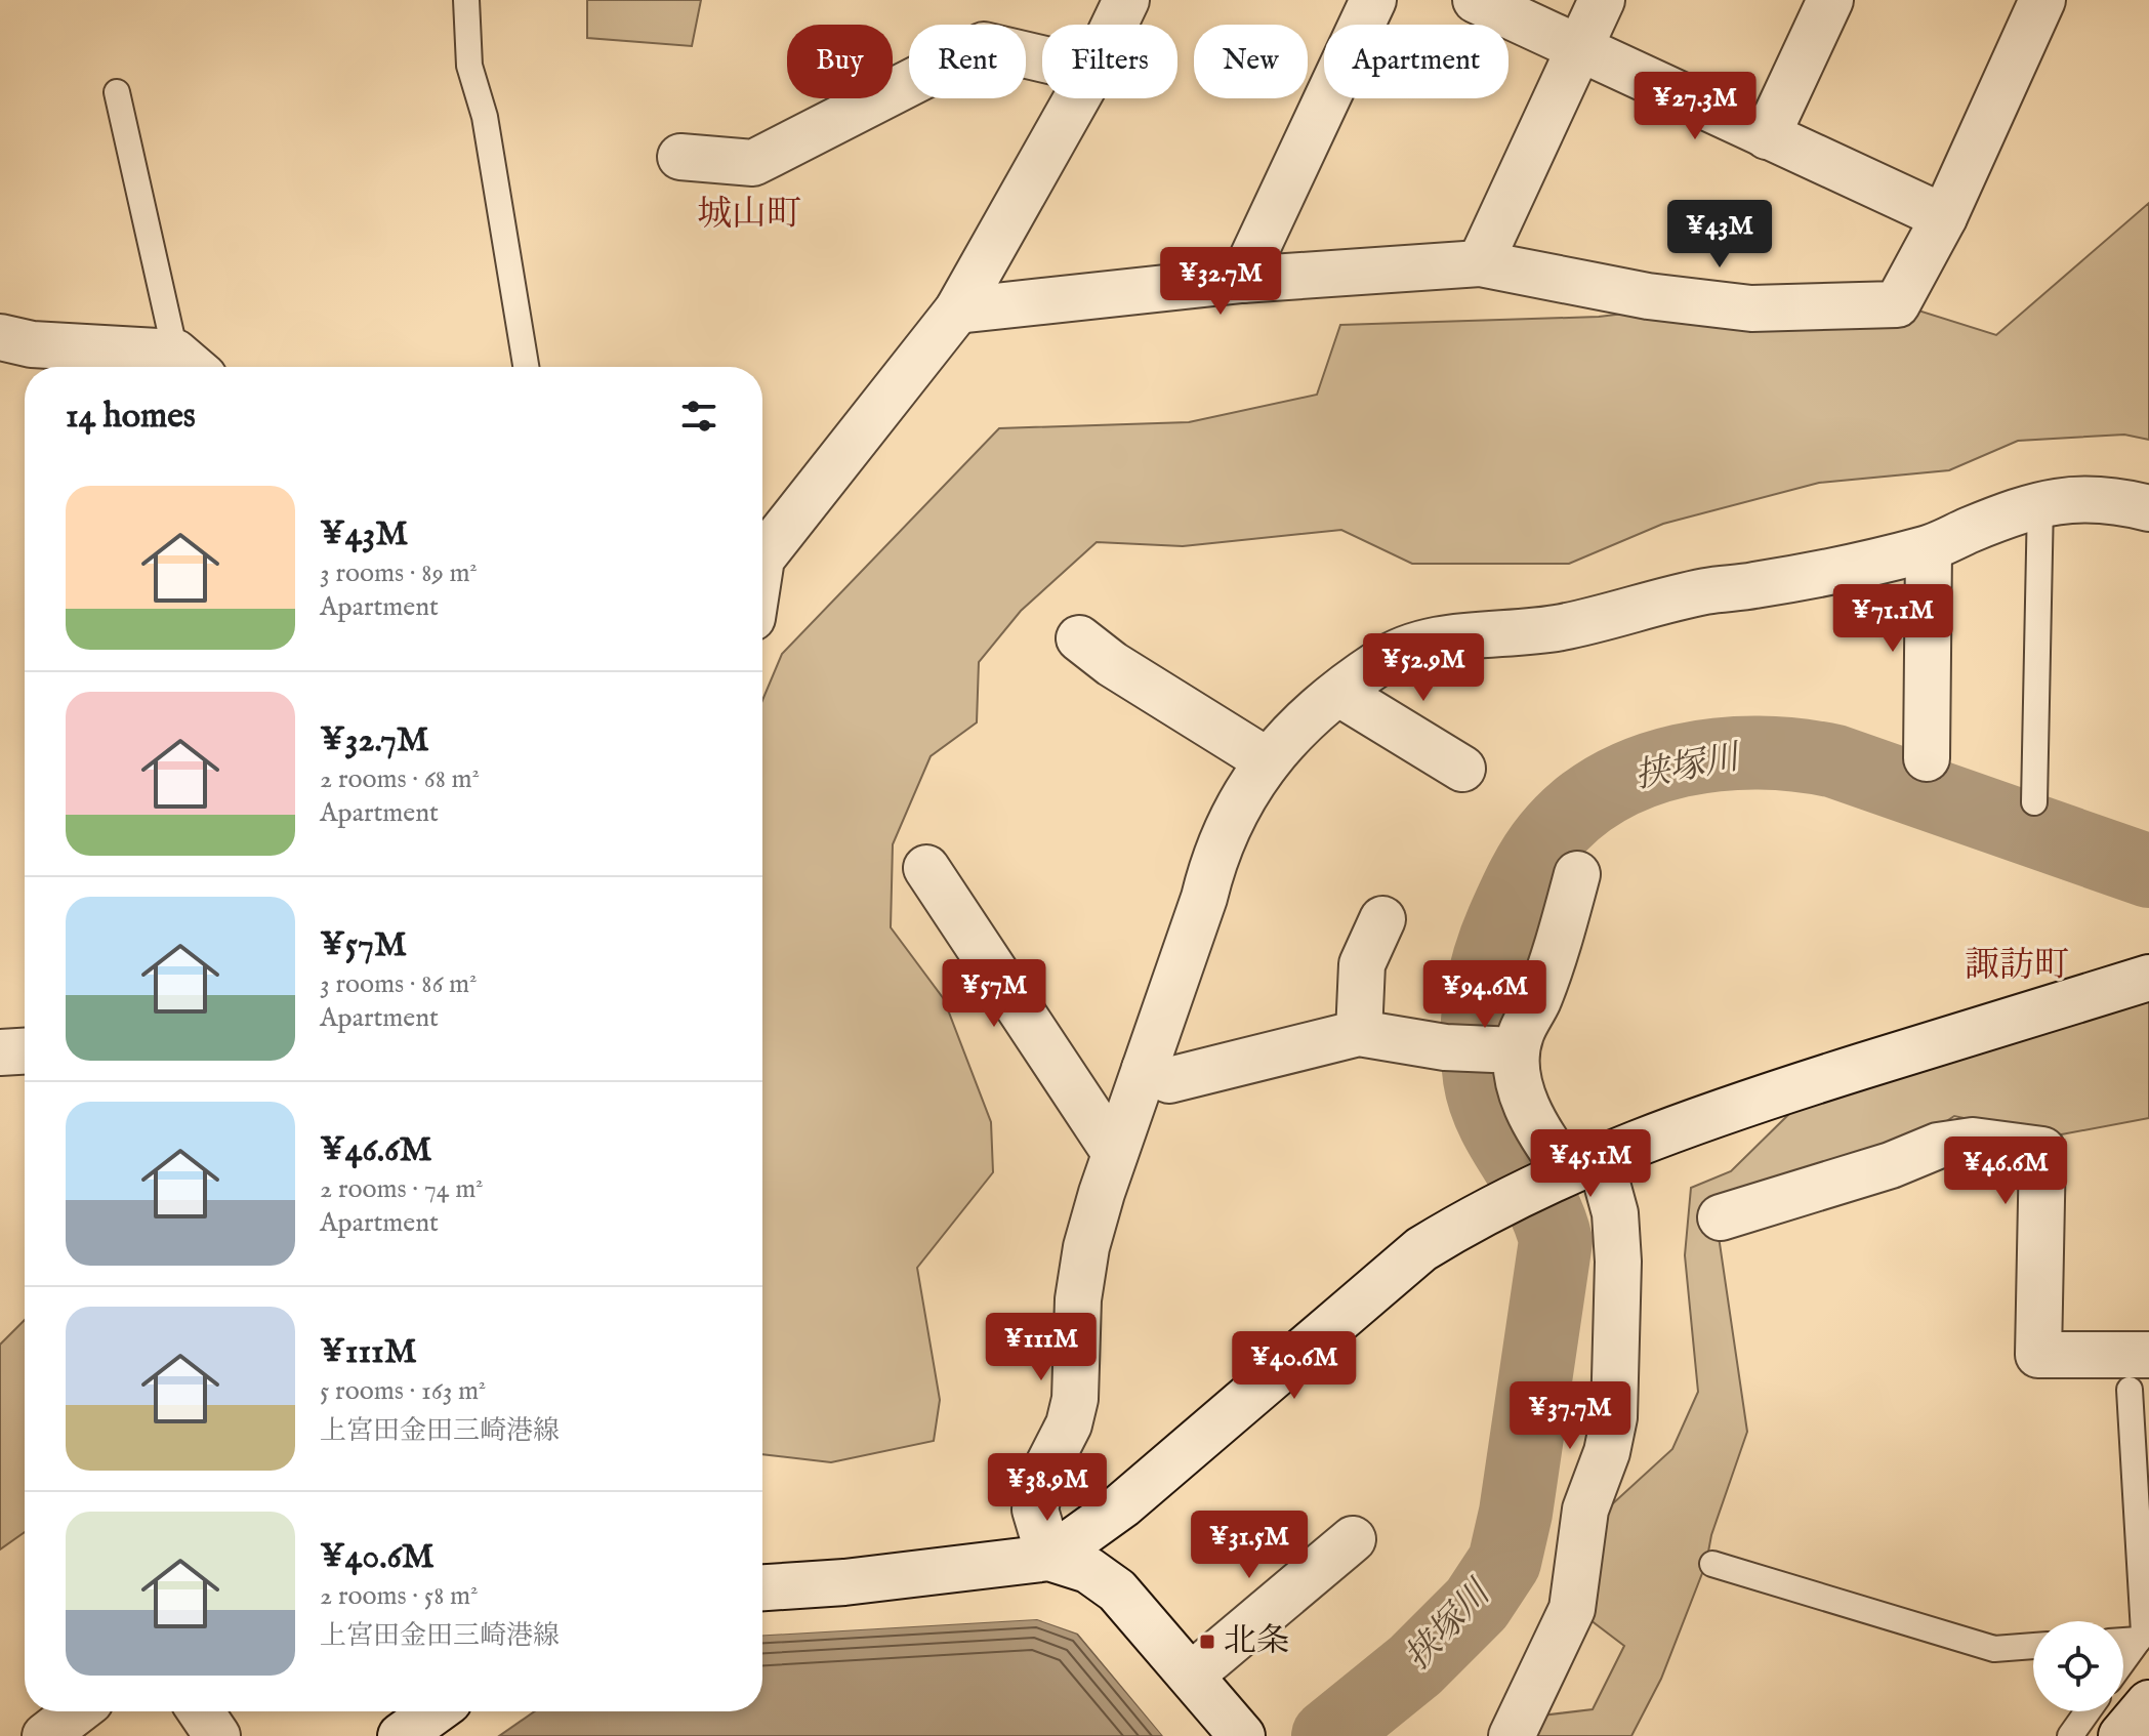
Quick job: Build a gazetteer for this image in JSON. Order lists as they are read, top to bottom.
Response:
{
  "districts": ["城山町", "諏訪町"],
  "water": ["挟塚川"],
  "places": {
    "transit": ["北条"]
  },
  "page": {
    "chip": [
      "Buy",
      "Rent",
      "Filters",
      "New",
      "Apartment"
    ],
    "price": [
      "¥27.3M",
      "¥43M",
      "¥32.7M",
      "¥71.1M",
      "¥52.9M",
      "¥57M",
      "¥94.6M",
      "¥45.1M",
      "¥46.6M",
      "¥111M",
      "¥40.6M",
      "¥37.7M",
      "¥38.9M",
      "¥31.5M"
    ],
    "heading": "14 homes",
    "list": [
      {
        "name": "¥43M",
        "note": "3 rooms · 89 m² · Apartment"
      },
      {
        "name": "¥32.7M",
        "note": "2 rooms · 68 m² · Apartment"
      },
      {
        "name": "¥57M",
        "note": "3 rooms · 86 m² · Apartment"
      },
      {
        "name": "¥46.6M",
        "note": "2 rooms · 74 m² · Apartment"
      },
      {
        "name": "¥111M",
        "note": "5 rooms · 163 m² · 上宮田金田三崎港線"
      },
      {
        "name": "¥40.6M",
        "note": "2 rooms · 58 m² · 上宮田金田三崎港線"
      }
    ]
  }
}
